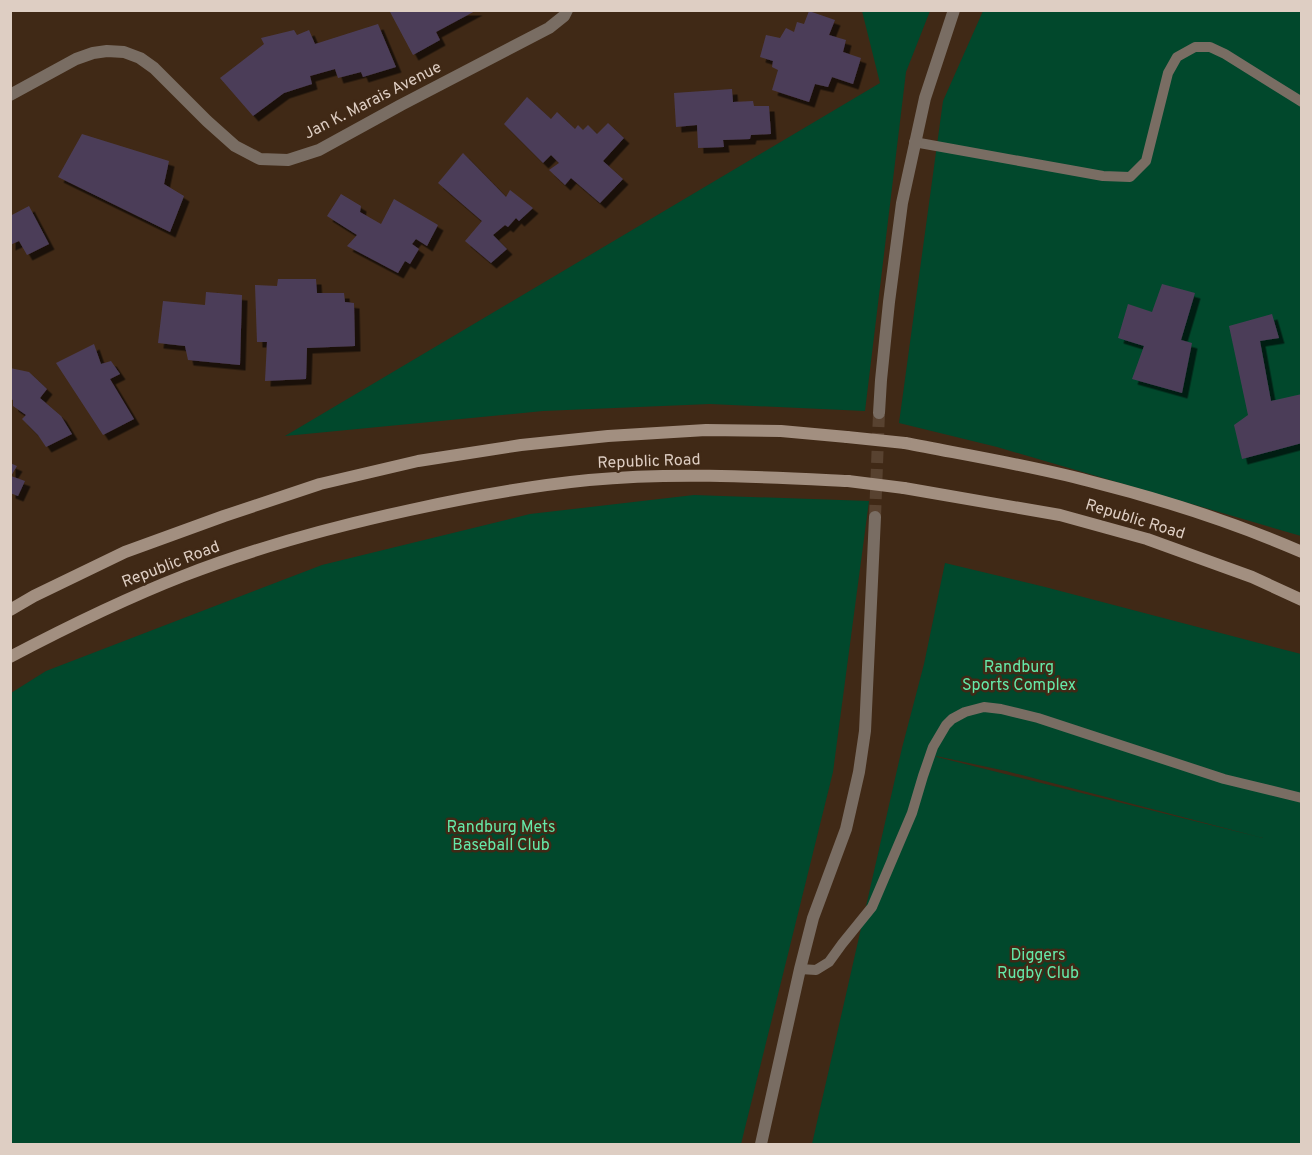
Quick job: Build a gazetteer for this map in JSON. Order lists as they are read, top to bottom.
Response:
{
  "streets": {
    "main road": ["Republic Road"],
    "street": ["Jan K. Marais Avenue"]
  },
  "parks": ["Randburg Sports Complex", "Randburg Mets Baseball Club", "Diggers Rugby Club"]
}
